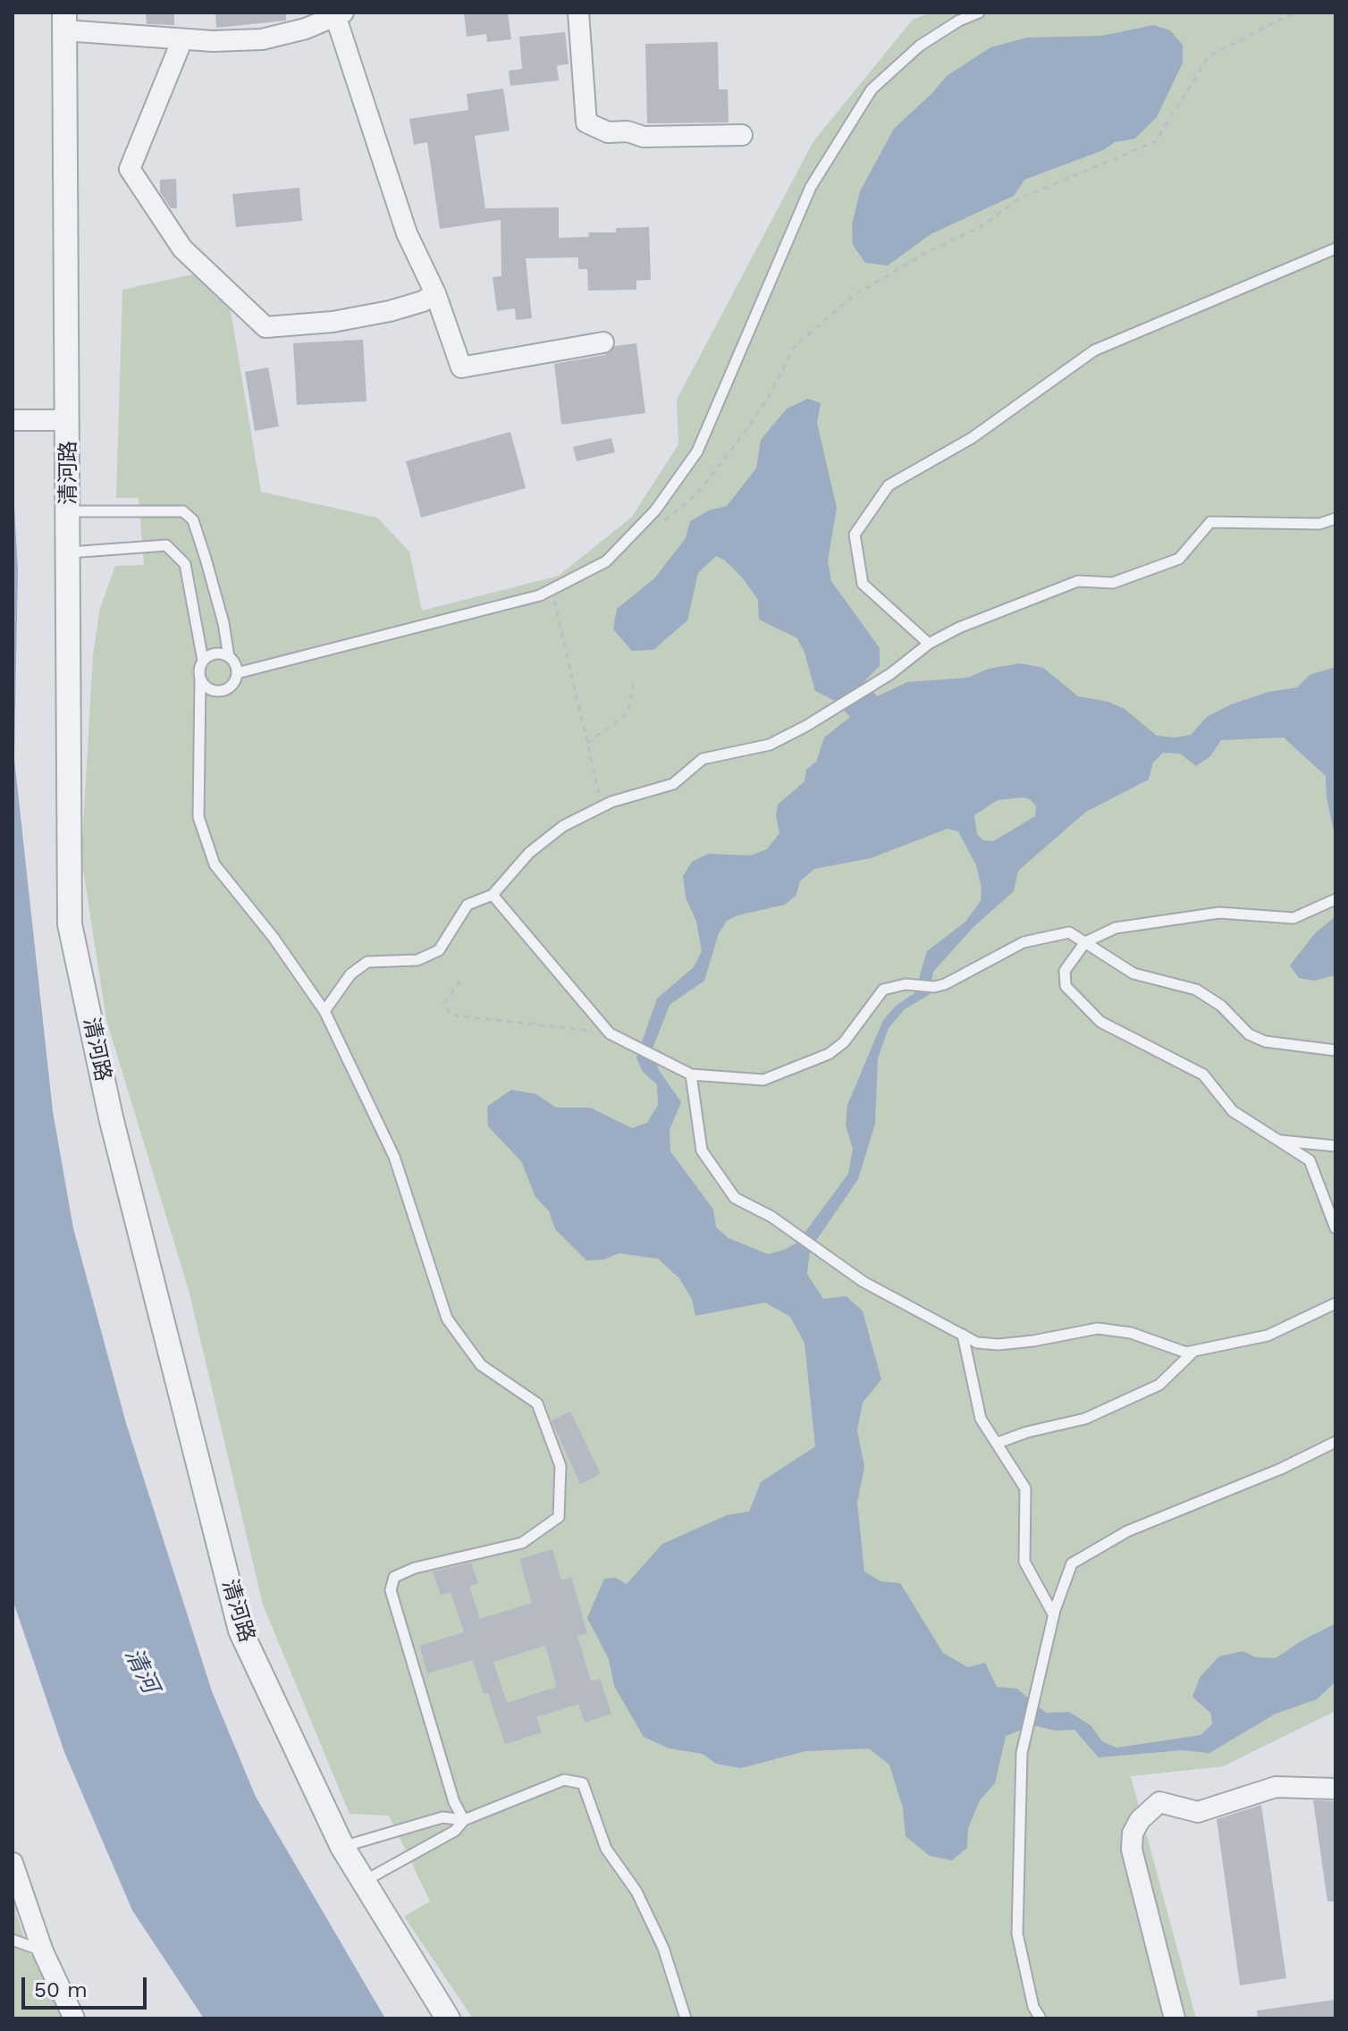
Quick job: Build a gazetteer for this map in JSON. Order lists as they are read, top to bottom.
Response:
{
  "streets": {
    "street": ["清河路"]
  },
  "water": ["清河"],
  "scale_bar": "50 m"
}
